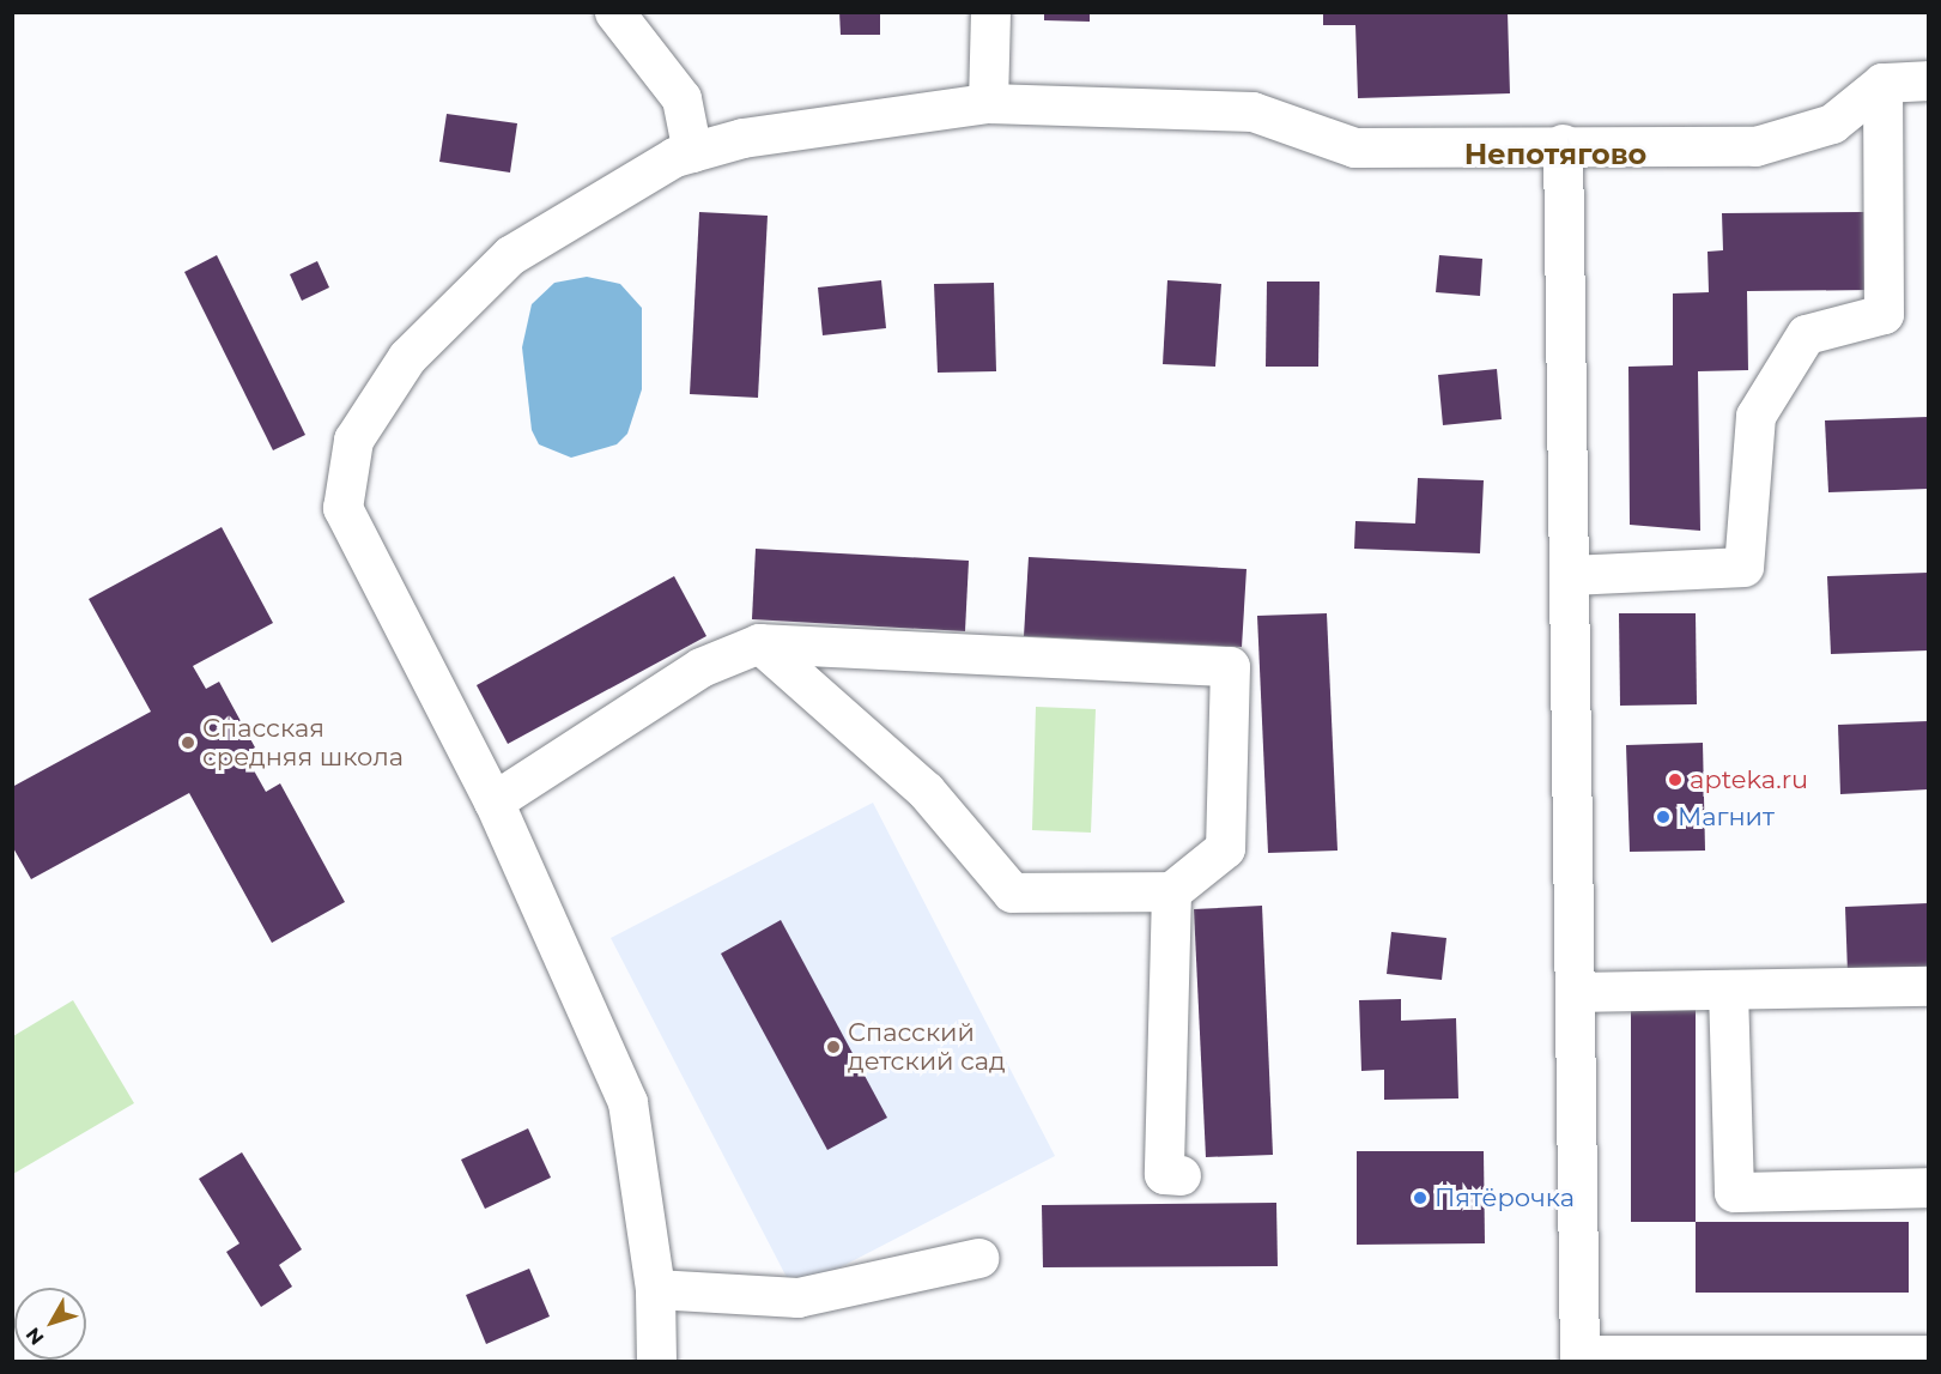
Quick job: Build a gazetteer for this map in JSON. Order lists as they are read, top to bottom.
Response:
{
  "districts": ["Непотягово"],
  "places": [
    "Спасская средняя школа",
    "apteka.ru",
    "Магнит",
    "Спасский детский сад",
    "Пятёрочка"
  ],
  "north": "bottom left"
}
